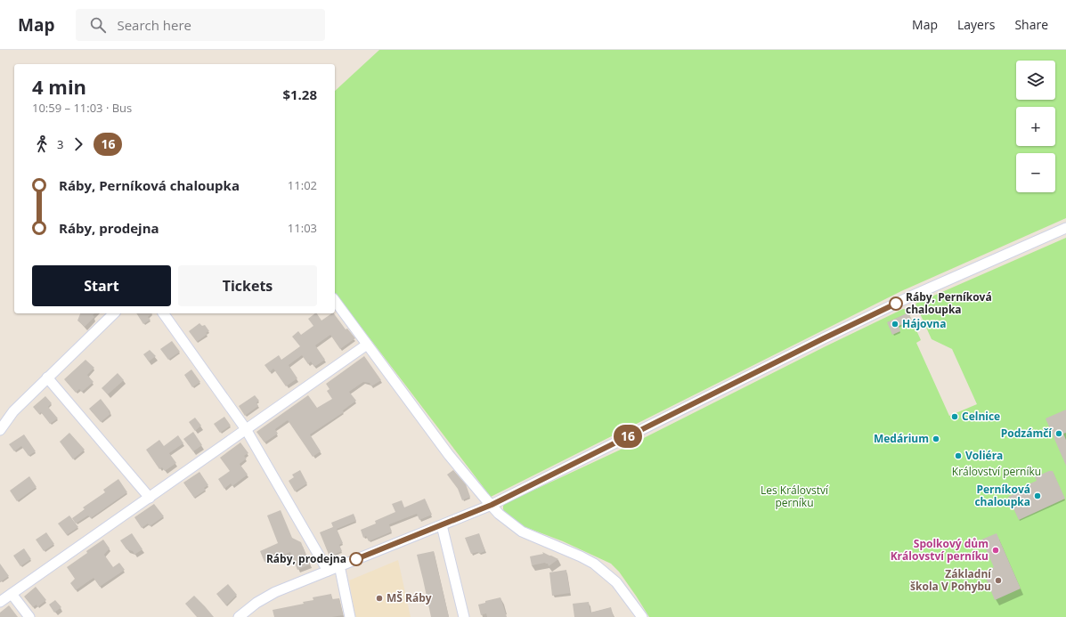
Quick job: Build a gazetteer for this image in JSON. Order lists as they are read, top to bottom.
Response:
{
  "parks": ["Království perníku", "Les Království perníku"],
  "places": [
    "Ráby, Perníková chaloupka",
    "Hájovna",
    "Celnice",
    "Podzámčí",
    "Medárium",
    "Voliéra",
    "Perníková chaloupka",
    "Spolkový dům Království perníku",
    "Ráby, prodejna",
    "Základní škola V Pohybu",
    "MŠ Ráby"
  ],
  "lines": ["bus line 16"],
  "page": {
    "header": "Map",
    "search": "Search here",
    "nav": ["Map", "Layers", "Share"],
    "on_map": "16",
    "map_buttons": ["+", "−"],
    "heading": ["4 min", "10:59 – 11:03 · Bus", "$1.28"],
    "legs": ["3", "16"],
    "list": [
      {
        "name": "Ráby, Perníková chaloupka",
        "value": "11:02"
      },
      {
        "name": "Ráby, prodejna",
        "value": "11:03"
      }
    ],
    "buttons": ["Start", "Tickets"]
  }
}
